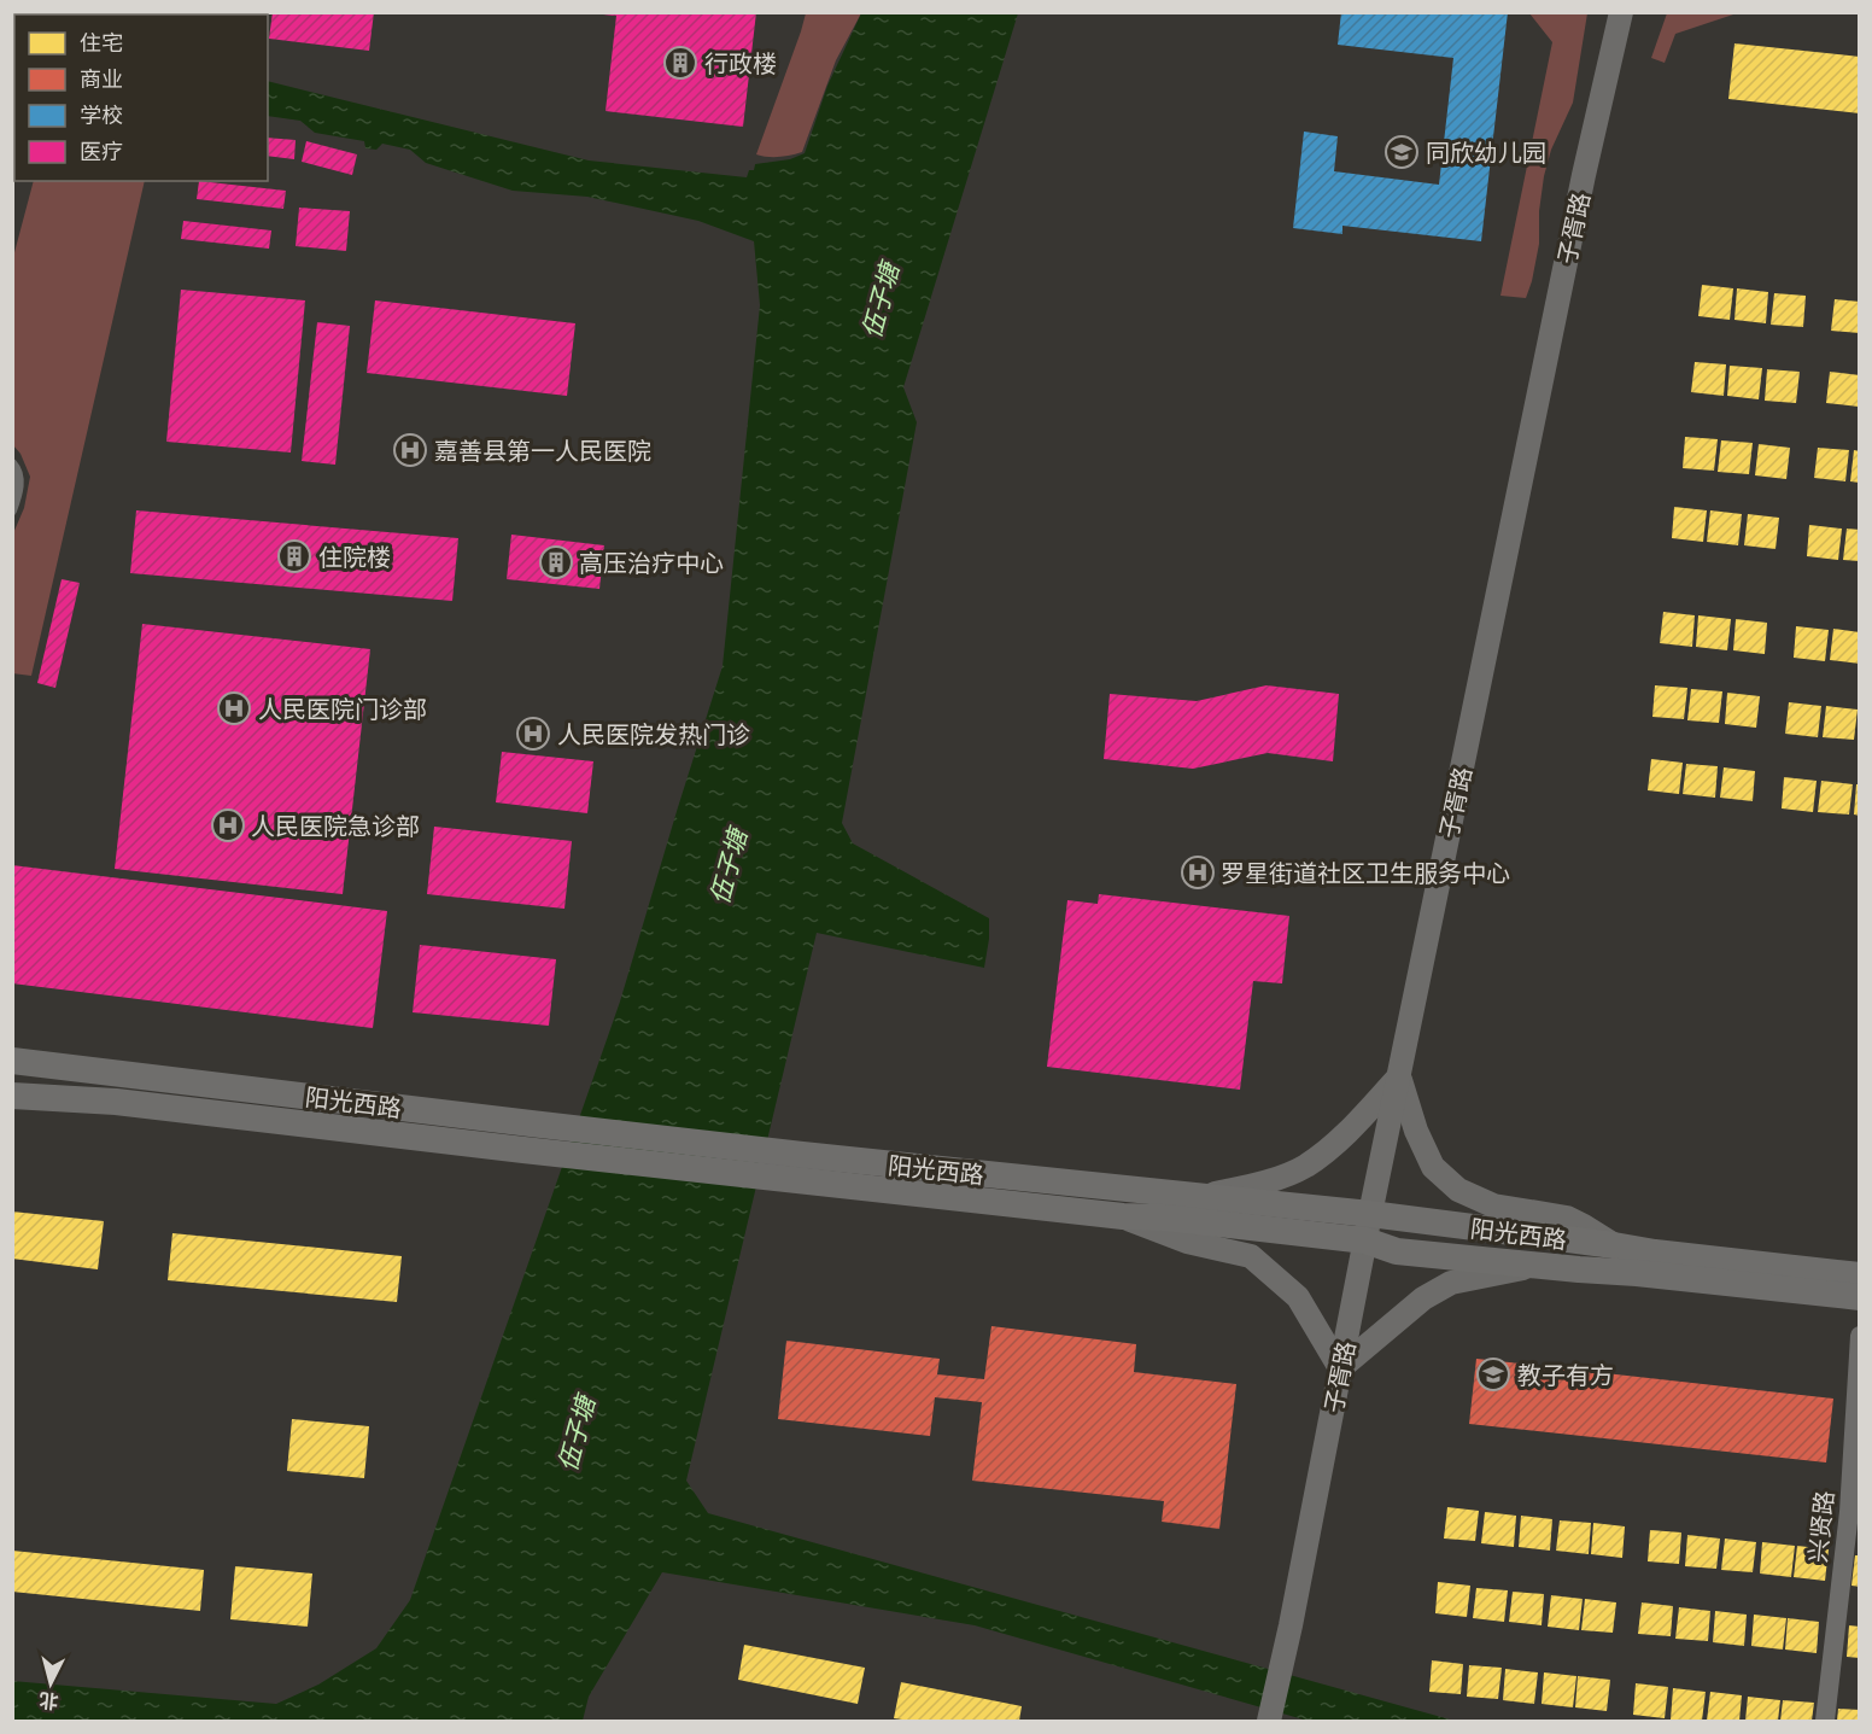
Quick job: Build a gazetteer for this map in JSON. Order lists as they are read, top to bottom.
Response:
{
  "streets": {
    "main road": ["阳光西路"],
    "street": ["子胥路", "兴贤路"]
  },
  "crossings": [
    ["子胥路", "阳光西路"]
  ],
  "water": ["伍子塘"],
  "places": {
    "building": ["行政楼", "住院楼", "高压治疗中心"],
    "school or university": ["同欣幼儿园", "教子有方"],
    "hospital": [
      "嘉善县第一人民医院",
      "人民医院门诊部",
      "人民医院发热门诊",
      "人民医院急诊部",
      "罗星街道社区卫生服务中心"
    ]
  },
  "legend": [
    "住宅",
    "商业",
    "学校",
    "医疗"
  ],
  "north": "bottom"
}
